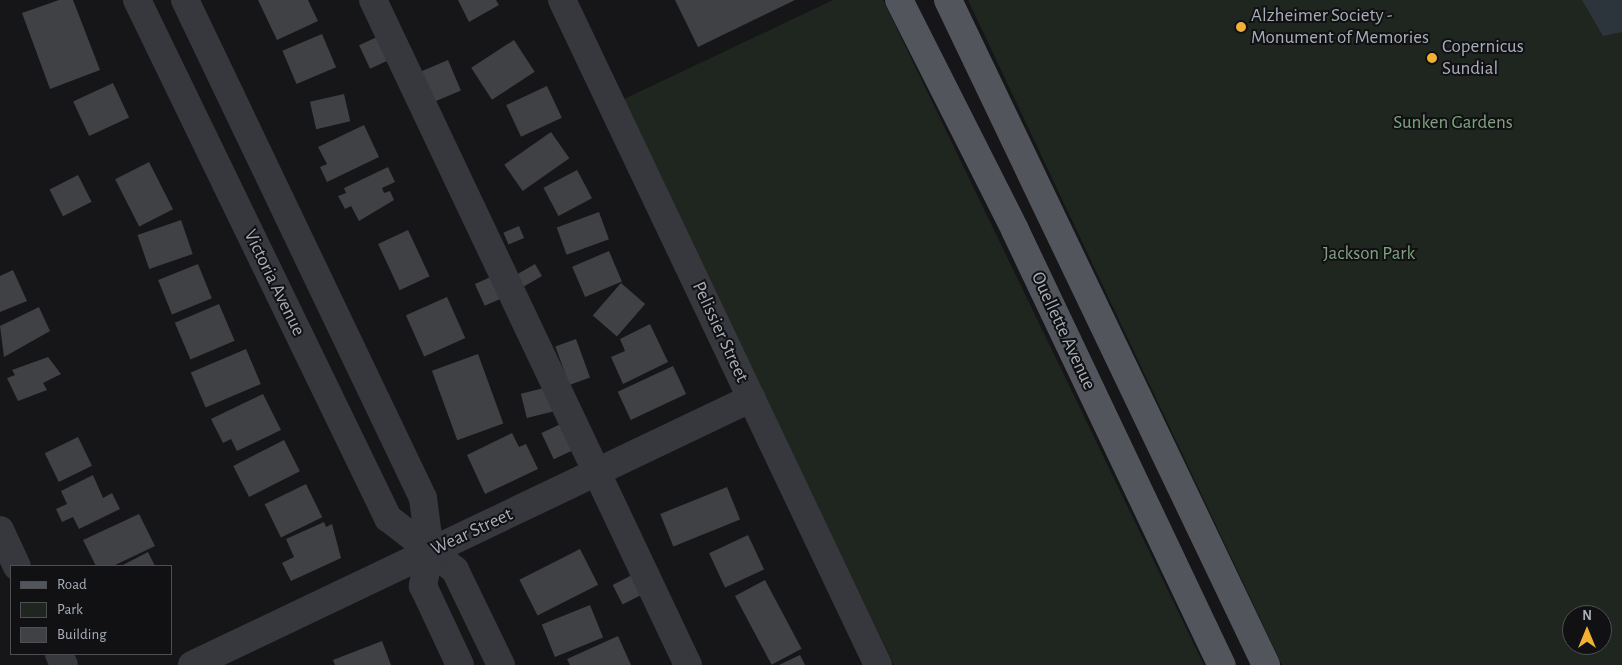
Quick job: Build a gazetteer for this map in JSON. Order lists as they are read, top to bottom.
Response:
{
  "streets": {
    "main road": ["Ouellette Avenue"],
    "street": ["Victoria Avenue", "Pelissier Street", "Wear Street"]
  },
  "crossings": [
    ["Victoria Avenue", "Wear Street"],
    ["Pelissier Street", "Wear Street"]
  ],
  "parks": ["Sunken Gardens", "Jackson Park"],
  "places": ["Alzheimer Society - Monument of Memories", "Copernicus Sundial"],
  "legend": ["Road", "Park", "Building"],
  "north": "top"
}
